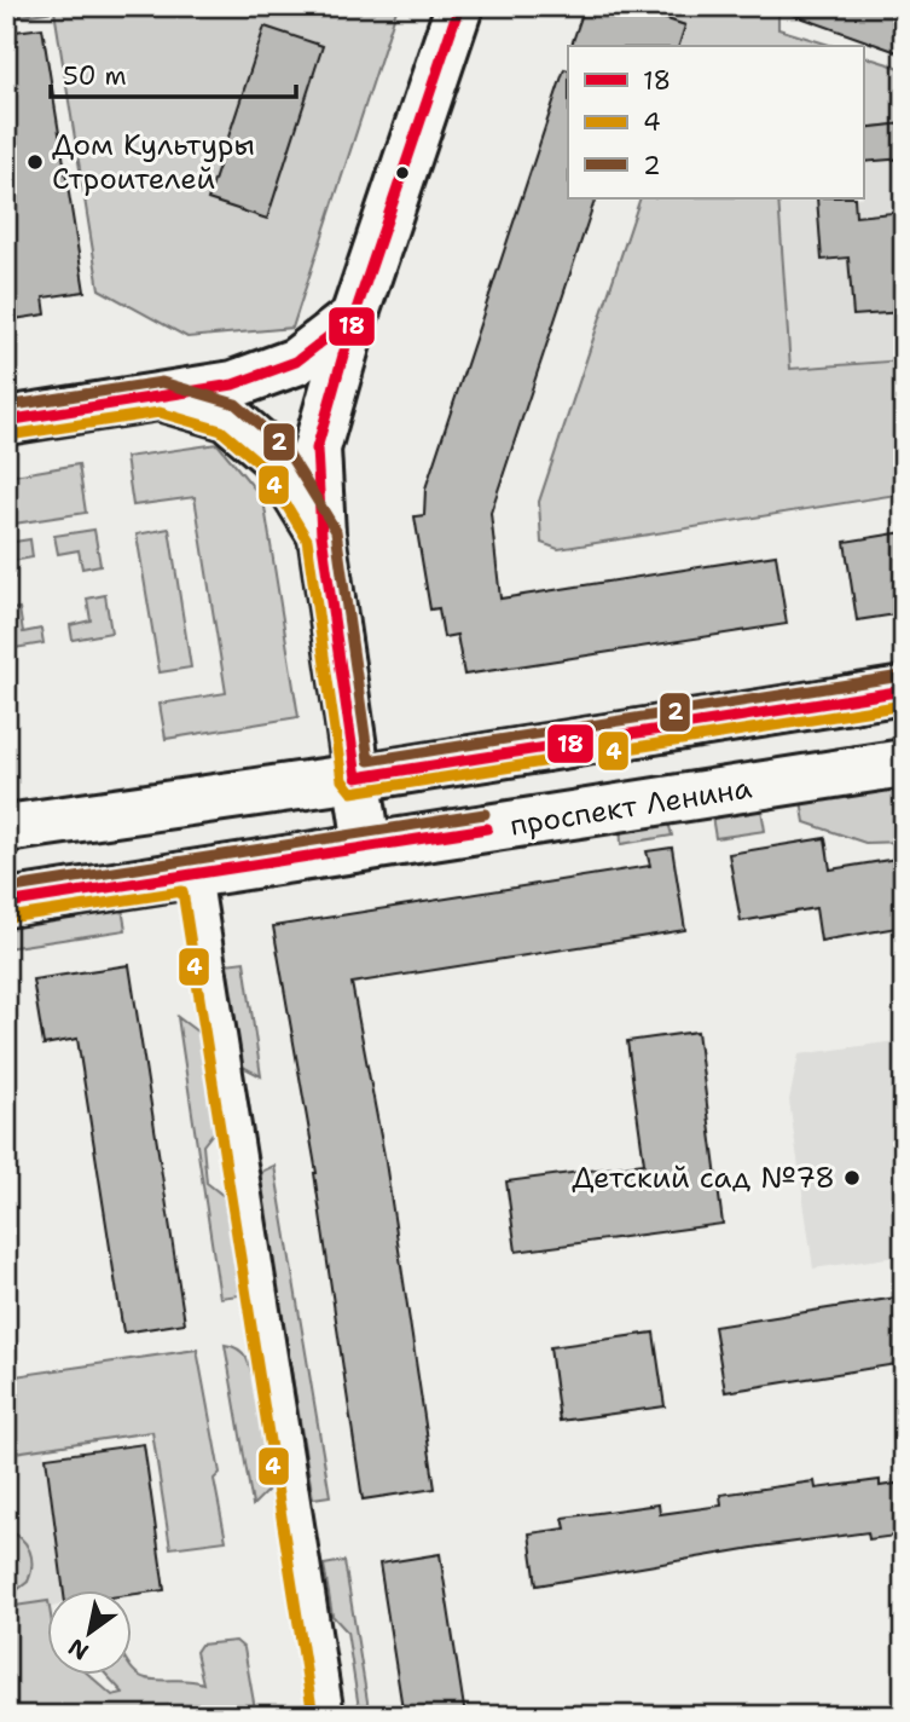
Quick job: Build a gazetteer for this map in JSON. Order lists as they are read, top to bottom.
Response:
{
  "streets": {
    "main road": ["проспект Ленина"]
  },
  "places": ["Дом Культуры Строителей", "Детский сад №78"],
  "lines": ["transit line 18", "transit line 2", "transit line 4"],
  "legend": ["18", "4", "2"],
  "scale_bar": "50 m",
  "north": "bottom left"
}
